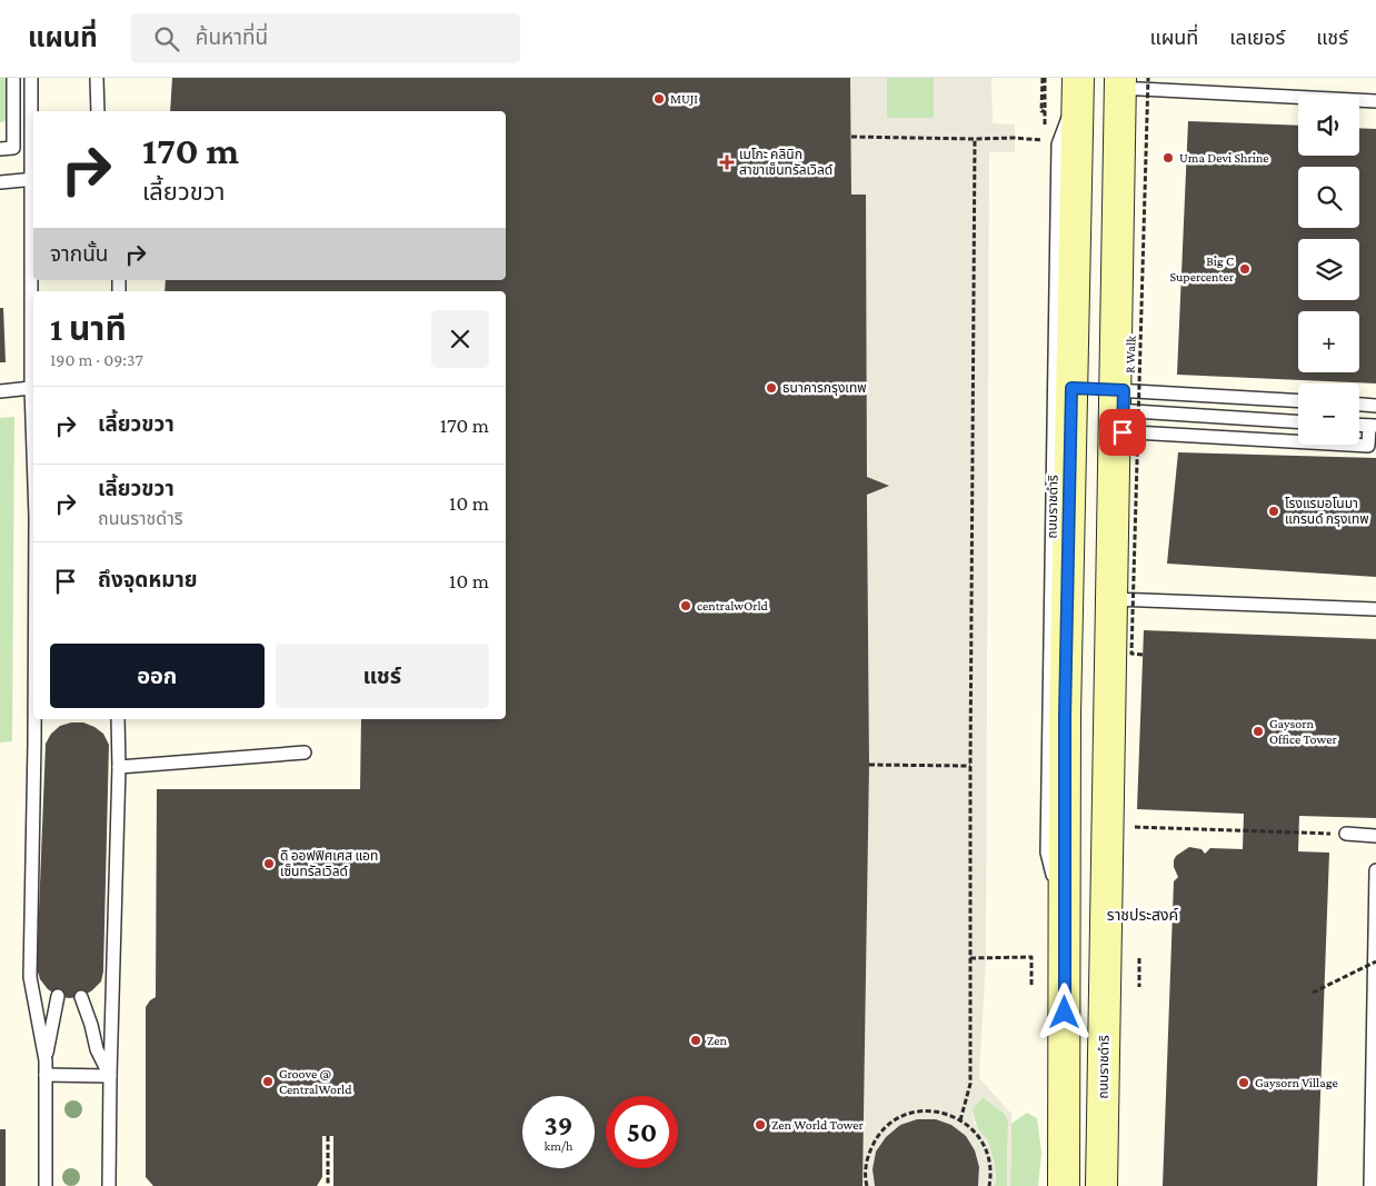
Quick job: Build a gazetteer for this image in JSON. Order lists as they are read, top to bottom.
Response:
{
  "streets": {
    "main road": ["ถนนราชดำริ"],
    "path": ["R Walk"]
  },
  "crossings": [
    ["R Walk", "ถนนราชดำริ"]
  ],
  "districts": ["ราชประสงค์"],
  "places": {
    "other": [
      "MUJI",
      "Uma Devi Shrine",
      "Big C Supercenter",
      "ธนาคารกรุงเทพ",
      "โรงแรมอโนมา แกรนด์ กรุงเทพ",
      "centralwOrld",
      "Gaysorn Office Tower",
      "ดิ ออฟฟิศเศส แอท เซ็นทรัลเวิลด์",
      "Zen",
      "Groove @ CentralWorld",
      "Gaysorn Village",
      "Zen World Tower"
    ],
    "health": ["เมโกะ คลินิก สาขาเซ็นทรัลเวิลด์"]
  },
  "page": {
    "header": "แผนที่",
    "search": "ค้นหาที่นี่",
    "nav": ["แผนที่", "เลเยอร์", "แชร์"],
    "map_buttons": ["+", "−"],
    "turn": ["170 m", "เลี้ยวขวา"],
    "then": "จากนั้น",
    "heading": ["1 นาที", "190 m · 09:37"],
    "list": [
      {
        "name": "เลี้ยวขวา",
        "value": "170 m"
      },
      {
        "name": "เลี้ยวขวา",
        "note": "ถนนราชดำริ",
        "value": "10 m"
      },
      {
        "name": "ถึงจุดหมาย",
        "value": "10 m"
      }
    ],
    "buttons": ["ออก", "แชร์"],
    "speed": "39 km/h",
    "limit": "50"
  }
}
